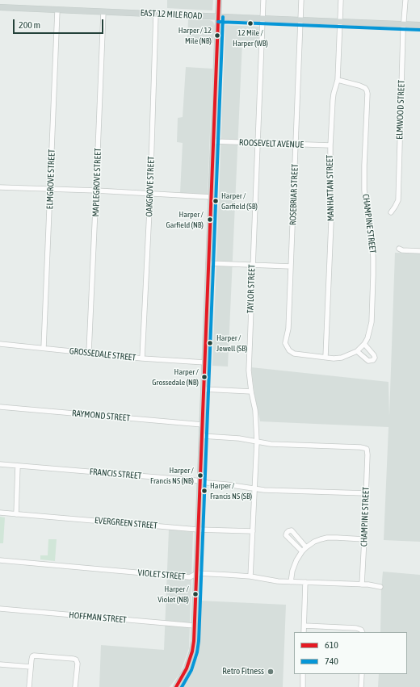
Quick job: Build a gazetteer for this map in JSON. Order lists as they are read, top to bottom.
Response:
{
  "streets": {
    "main road": ["EAST 12 MILE ROAD"],
    "street": [
      "ELMWOOD STREET",
      "ROOSEVELT AVENUE",
      "ELMGROVE STREET",
      "MAPLEGROVE STREET",
      "OAKGROVE STREET",
      "MANHATTAN STREET",
      "ROSEBRIAR STREET",
      "CHAMPINE STREET",
      "TAYLOR STREET",
      "GROSSEDALE STREET",
      "RAYMOND STREET",
      "FRANCIS STREET",
      "EVERGREEN STREET",
      "VIOLET STREET",
      "HOFFMAN STREET"
    ]
  },
  "crossings": [
    ["EAST 12 MILE ROAD", "ELMWOOD STREET"],
    ["EAST 12 MILE ROAD", "ELMGROVE STREET"],
    ["EAST 12 MILE ROAD", "MAPLEGROVE STREET"],
    ["EAST 12 MILE ROAD", "OAKGROVE STREET"],
    ["EAST 12 MILE ROAD", "MANHATTAN STREET"],
    ["EAST 12 MILE ROAD", "ROSEBRIAR STREET"],
    ["EAST 12 MILE ROAD", "TAYLOR STREET"],
    ["ROOSEVELT AVENUE", "MANHATTAN STREET"],
    ["ROOSEVELT AVENUE", "ROSEBRIAR STREET"],
    ["ROOSEVELT AVENUE", "TAYLOR STREET"],
    ["ELMGROVE STREET", "GROSSEDALE STREET"],
    ["MAPLEGROVE STREET", "GROSSEDALE STREET"],
    ["OAKGROVE STREET", "GROSSEDALE STREET"],
    ["MANHATTAN STREET", "ROSEBRIAR STREET"],
    ["MANHATTAN STREET", "CHAMPINE STREET"],
    ["ROSEBRIAR STREET", "CHAMPINE STREET"],
    ["CHAMPINE STREET", "TAYLOR STREET"],
    ["CHAMPINE STREET", "FRANCIS STREET"],
    ["CHAMPINE STREET", "VIOLET STREET"],
    ["TAYLOR STREET", "FRANCIS STREET"],
    ["TAYLOR STREET", "EVERGREEN STREET"],
    ["TAYLOR STREET", "VIOLET STREET"]
  ],
  "places": [
    "12 Mile / Harper (WB)",
    "Harper / 12 Mile (NB)",
    "Harper / Garfield (SB)",
    "Harper / Garfield (NB)",
    "Harper / Jewell (SB)",
    "Harper / Grossedale (NB)",
    "Harper / Francis NS (NB)",
    "Harper / Francis NS (SB)",
    "Harper / Violet (NB)",
    "Retro Fitness"
  ],
  "lines": ["transit line 610", "transit line 740"],
  "legend": ["610", "740"],
  "scale_bar": "200 m"
}
